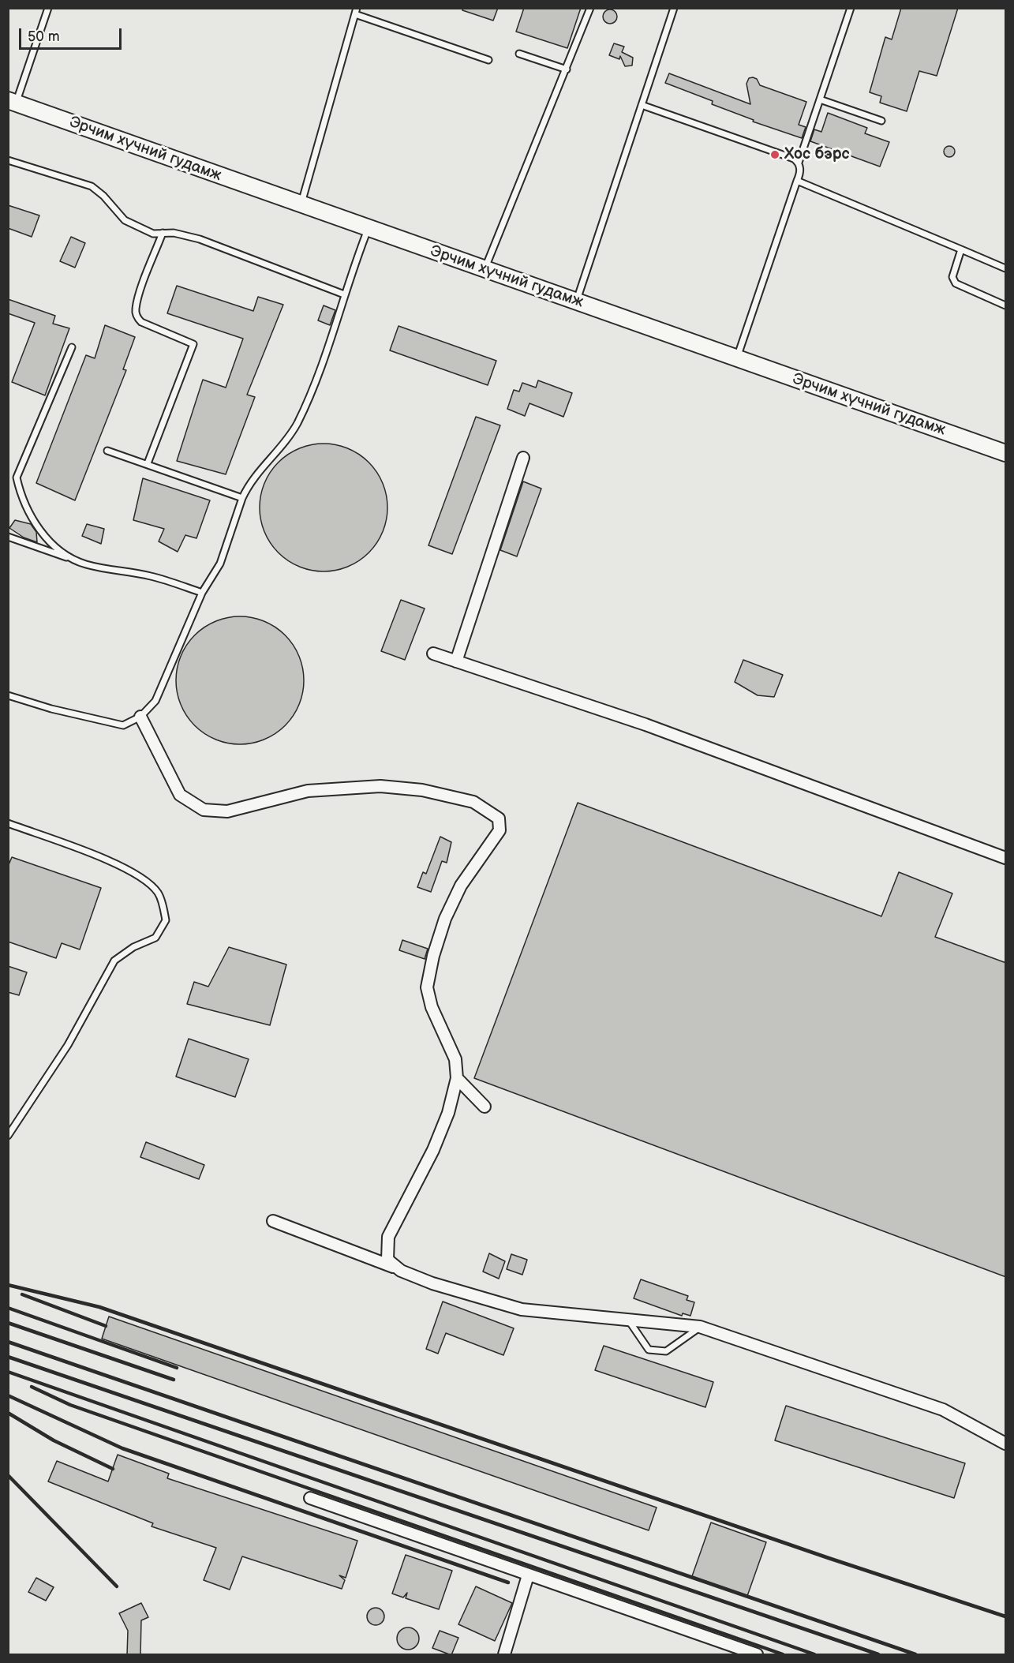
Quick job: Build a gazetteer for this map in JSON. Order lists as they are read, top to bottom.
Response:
{
  "streets": {
    "main road": ["Эрчим хүчний гудамж"]
  },
  "places": ["Хос бэрс"],
  "scale_bar": "50 m"
}
